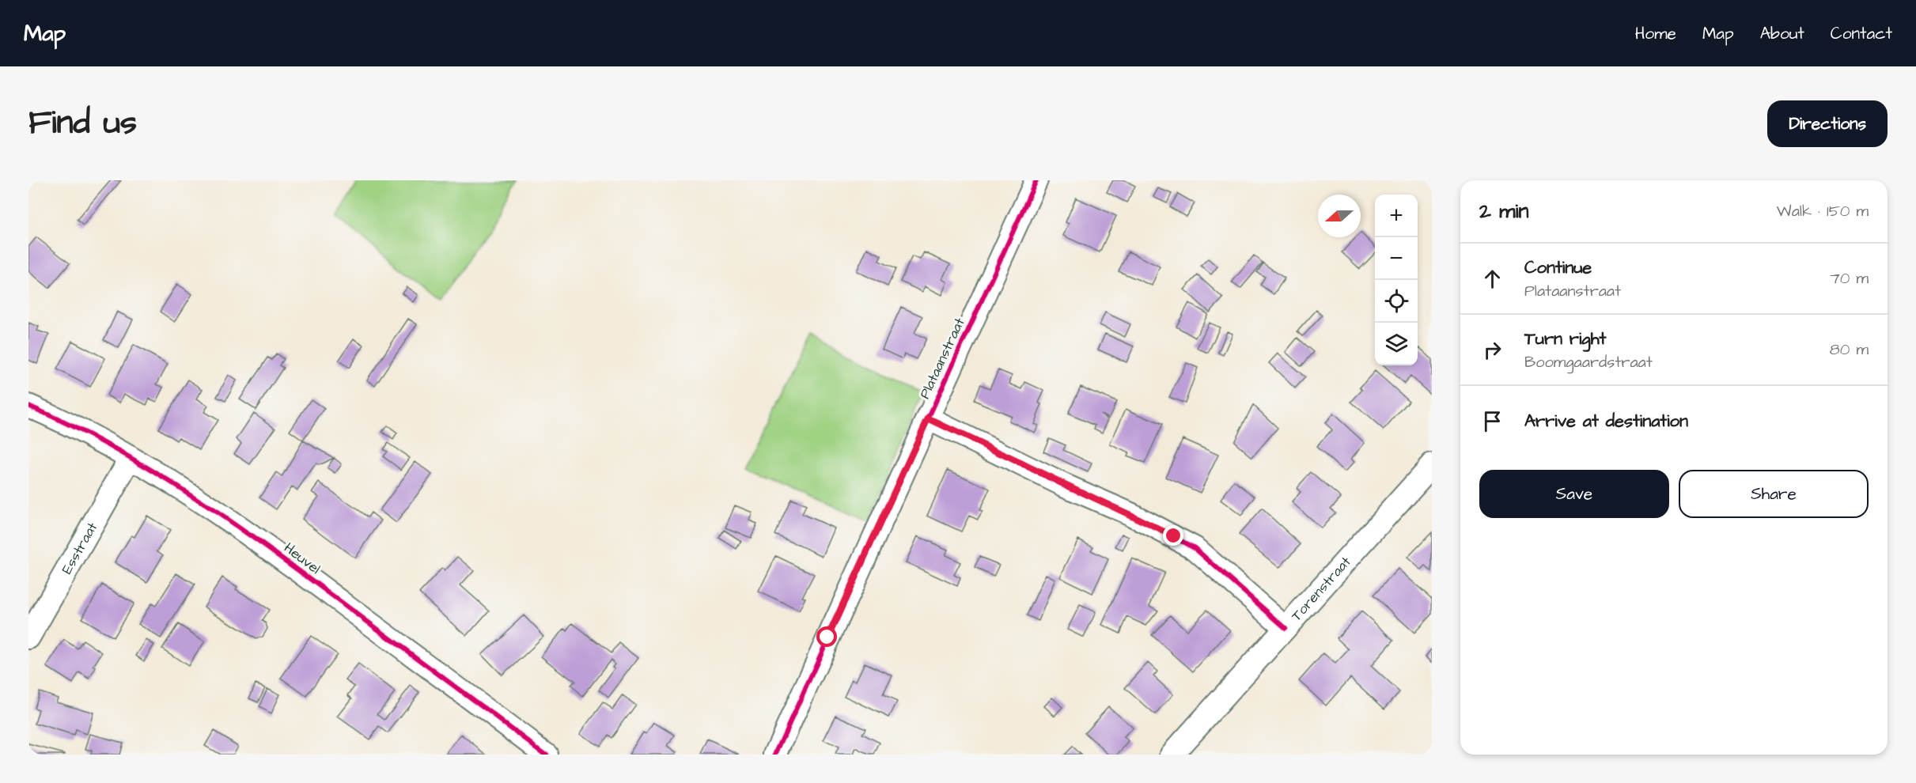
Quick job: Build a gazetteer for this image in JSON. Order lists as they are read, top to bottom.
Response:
{
  "streets": {
    "street": [
      "Plataanstraat",
      "Esstraat",
      "Heuvel",
      "Torenstraat"
    ]
  },
  "crossings": [
    ["Esstraat", "Heuvel"]
  ],
  "north": "left",
  "page": {
    "header": "Map",
    "nav": [
      "Home",
      "Map",
      "About",
      "Contact"
    ],
    "title": "Find us",
    "buttons": [
      "Directions",
      ["Save", "Share"]
    ],
    "heading": ["2 min", "Walk · 150 m"],
    "map_buttons": ["+", "−"],
    "list": [
      ["Continue", "Plataanstraat", "70 m"],
      ["Turn right", "Boomgaardstraat", "80 m"],
      "Arrive at destination"
    ]
  }
}
